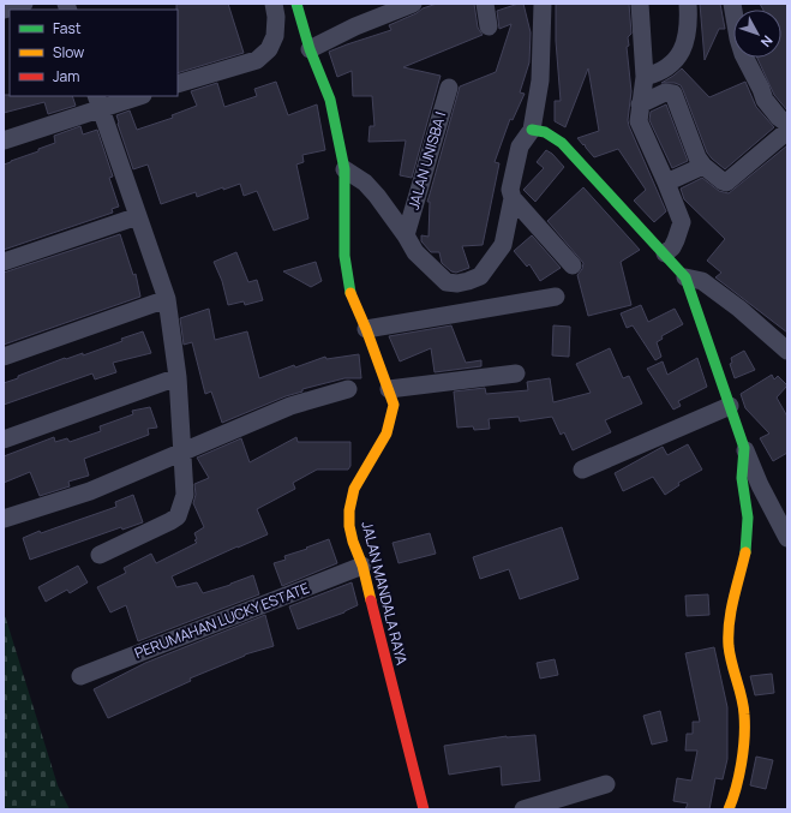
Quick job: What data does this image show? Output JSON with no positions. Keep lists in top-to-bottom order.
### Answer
{
  "streets": {
    "street": ["JALAN UNISBA I", "JALAN MANDALA RAYA", "PERUMAHAN LUCKY ESTATE"]
  },
  "crossings": [
    ["JALAN MANDALA RAYA", "PERUMAHAN LUCKY ESTATE"]
  ],
  "legend": ["Fast", "Slow", "Jam"],
  "north": "bottom right"
}
